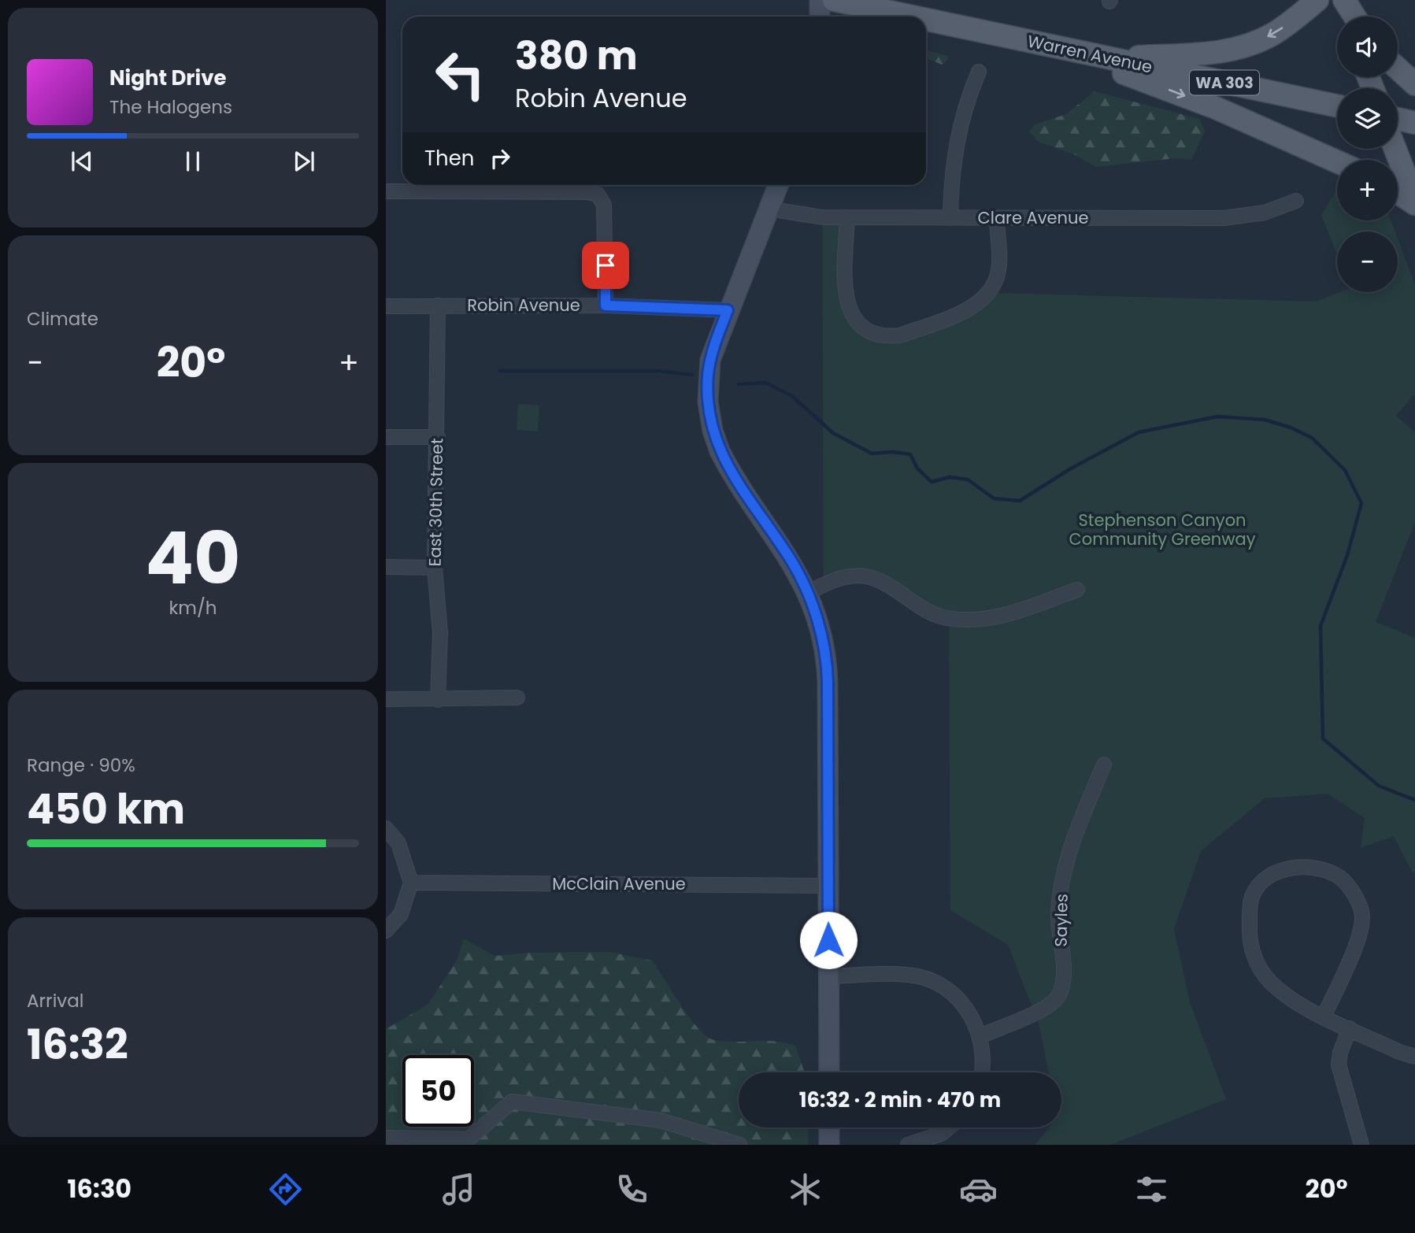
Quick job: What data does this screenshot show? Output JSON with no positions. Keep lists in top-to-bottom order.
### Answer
{
  "streets": {
    "main road": ["Warren Avenue", "WA 303"],
    "street": [
      "Clare Avenue",
      "Robin Avenue",
      "East 30th Street",
      "McClain Avenue",
      "Sayles"
    ]
  },
  "crossings": [
    ["Robin Avenue", "East 30th Street"]
  ],
  "parks": ["Stephenson Canyon Community Greenway"],
  "page": {
    "map_buttons": ["+", "−"],
    "turn": ["380 m", "Robin Avenue"],
    "song": ["Night Drive", "The Halogens"],
    "then": "Then",
    "tile": [
      "Climate",
      ["40", "km/h"],
      ["Range · 90%", "450 km"],
      ["Arrival", "16:32"]
    ],
    "heat": ["−", "20°", "+"],
    "limit": "50",
    "trip": "16:32 · 2 min · 470 m",
    "tabs": ["16:30", "20°"]
  }
}
